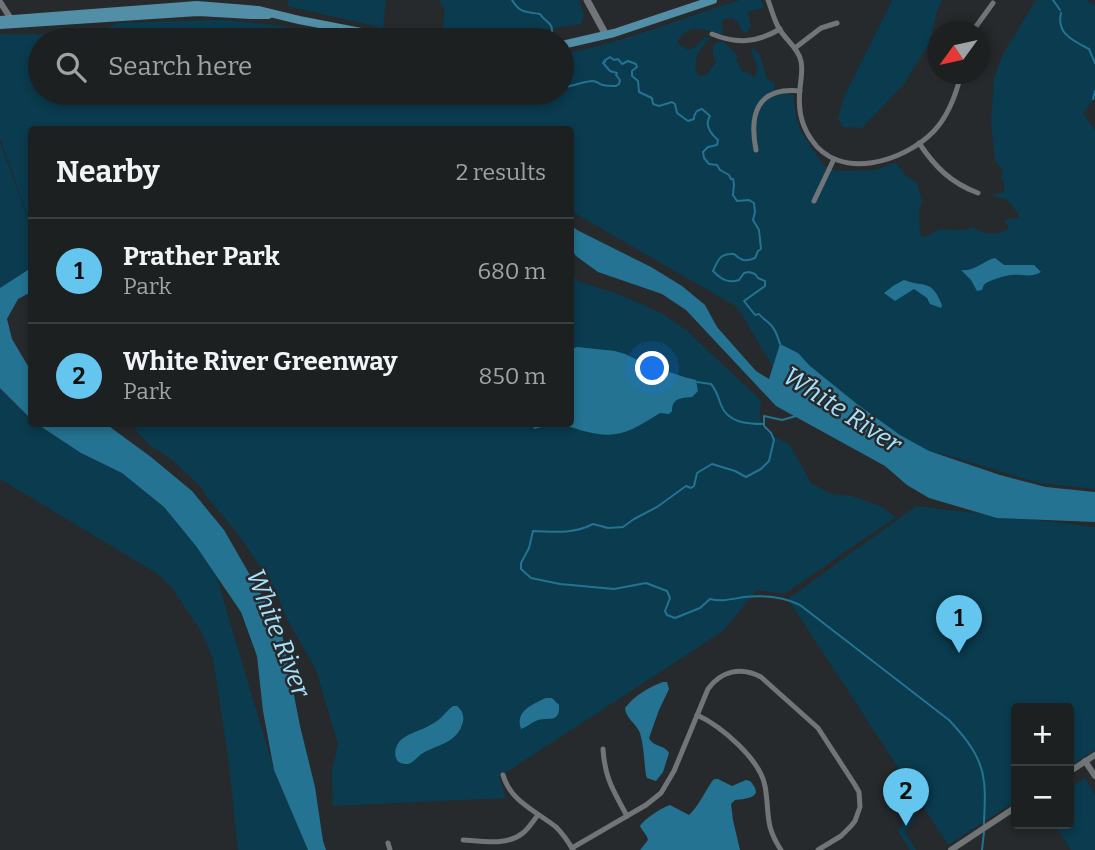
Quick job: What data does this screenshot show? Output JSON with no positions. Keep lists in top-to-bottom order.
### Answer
{
  "water": ["White River"],
  "north": "bottom left",
  "page": {
    "search": "Search here",
    "heading": ["Nearby", "2 results"],
    "list": [
      {
        "mark": "1",
        "name": "Prather Park",
        "note": "Park",
        "value": "680 m"
      },
      {
        "mark": "2",
        "name": "White River Greenway",
        "note": "Park",
        "value": "850 m"
      }
    ],
    "pins": ["1", "2"],
    "map_buttons": ["+", "−"]
  }
}
